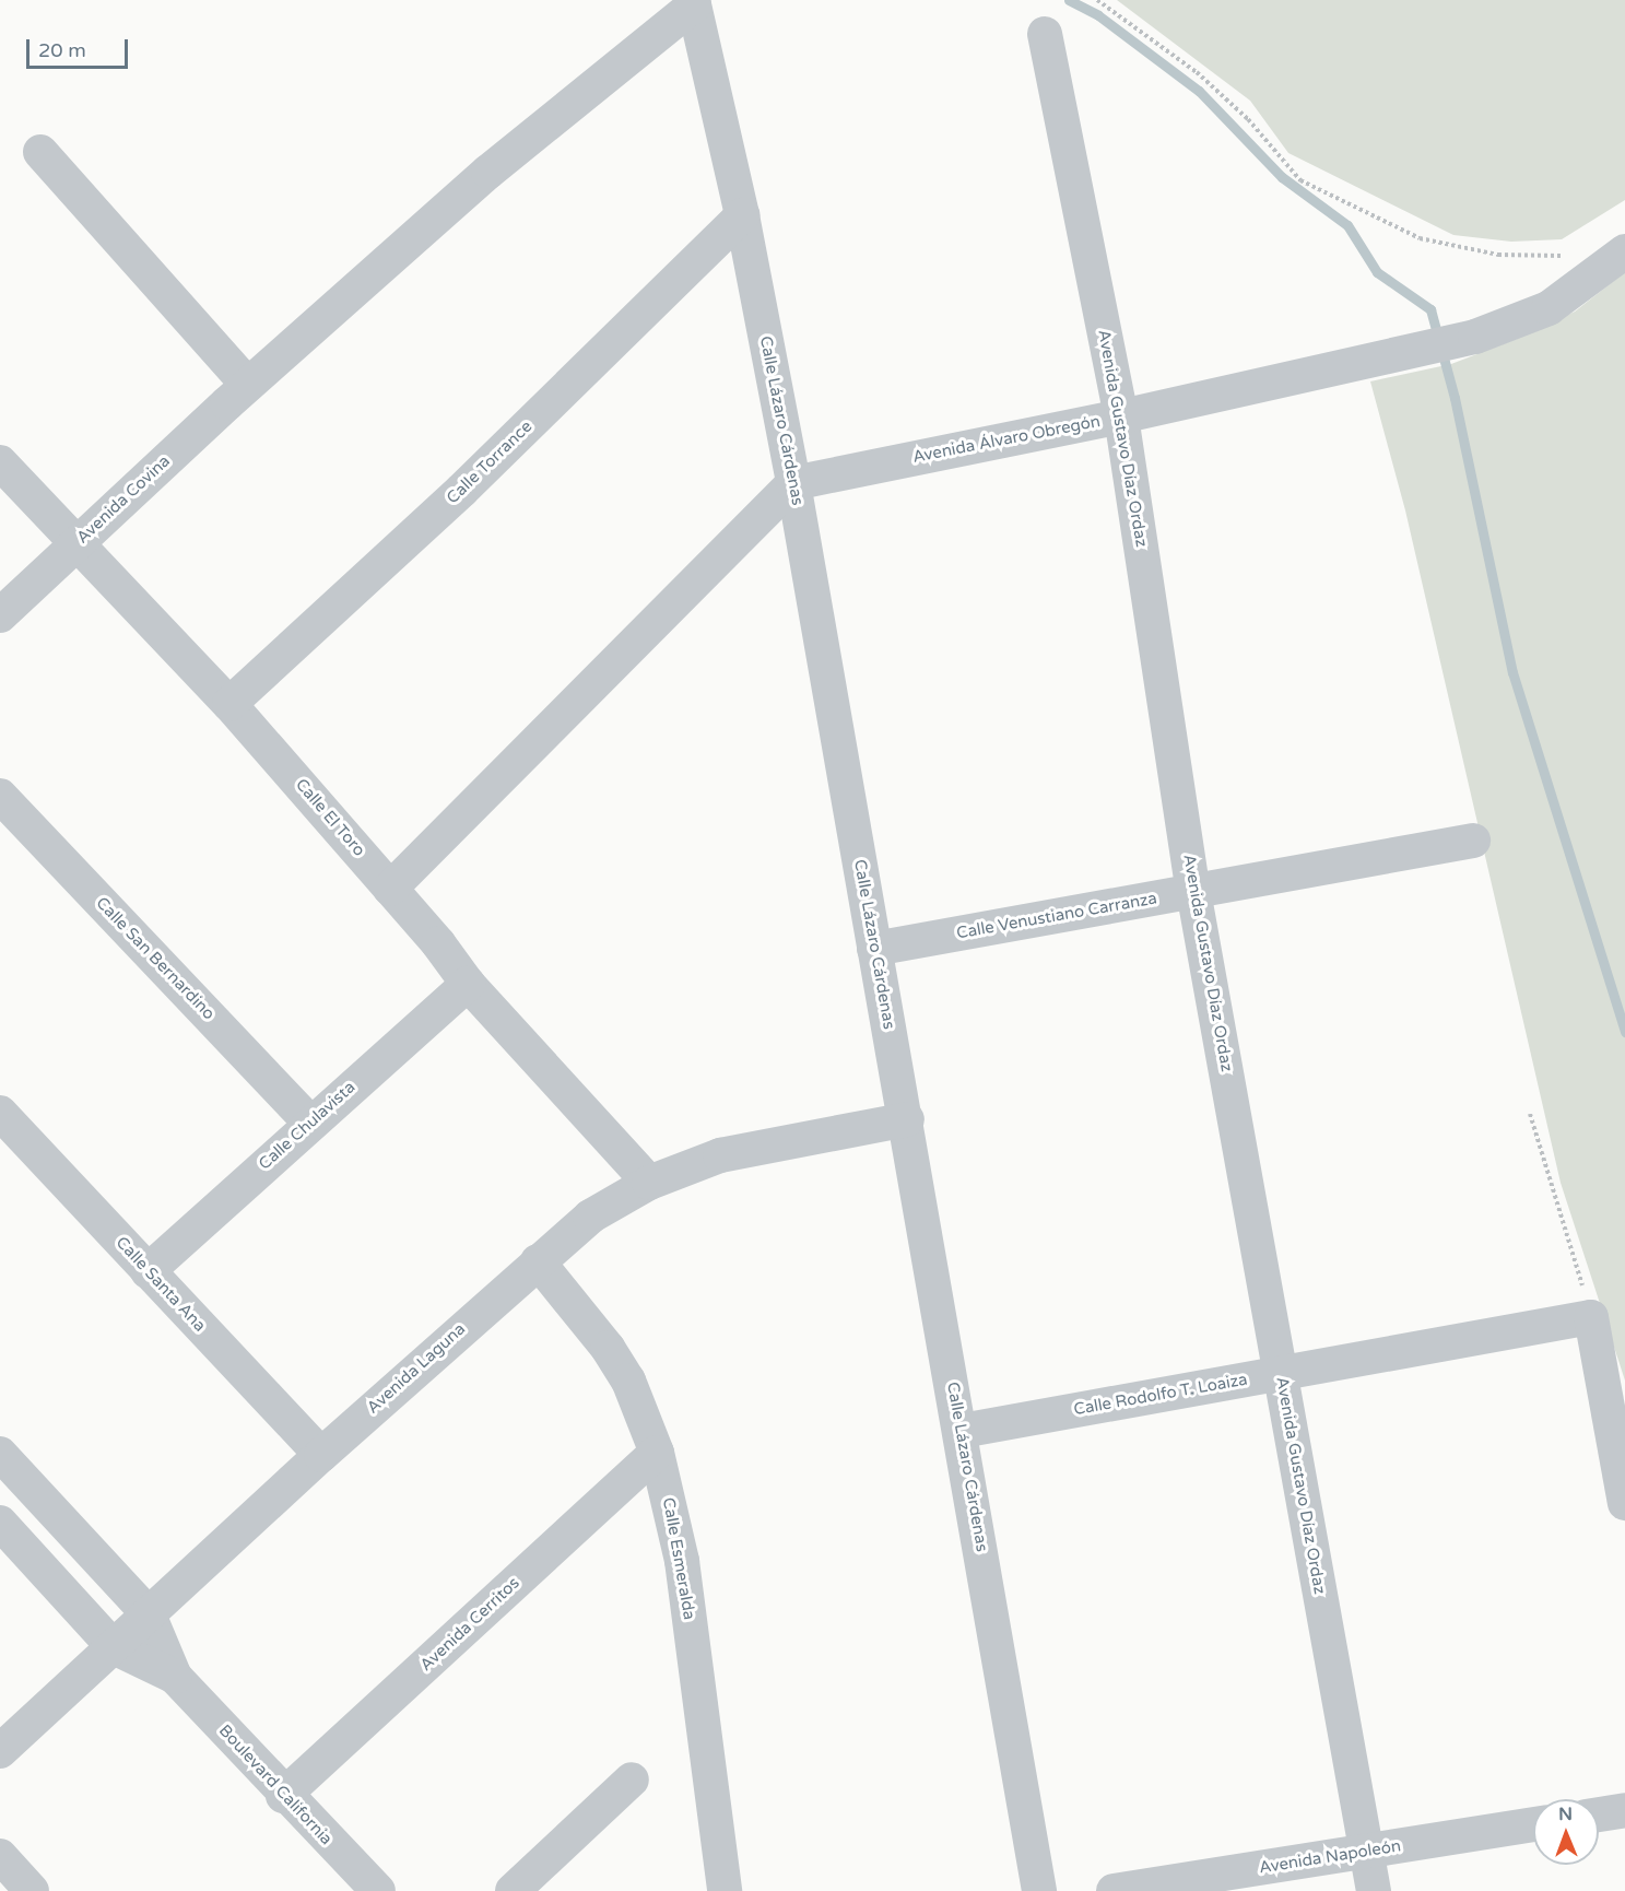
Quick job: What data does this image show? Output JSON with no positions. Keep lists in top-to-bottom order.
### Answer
{
  "streets": {
    "street": [
      "Calle Lázaro Cárdenas",
      "Avenida Gustavo Díaz Ordaz",
      "Avenida Álvaro Obregón",
      "Calle Torrance",
      "Avenida Covina",
      "Calle El Toro",
      "Calle Venustiano Carranza",
      "Calle San Bernardino",
      "Calle Chulavista",
      "Calle Santa Ana",
      "Avenida Laguna",
      "Calle Rodolfo T. Loaiza",
      "Calle Esmeralda",
      "Avenida Cerritos",
      "Boulevard California",
      "Avenida Napoleón"
    ]
  },
  "crossings": [
    ["Calle Lázaro Cárdenas", "Avenida Álvaro Obregón"],
    ["Calle Lázaro Cárdenas", "Calle Torrance"],
    ["Calle Lázaro Cárdenas", "Avenida Covina"],
    ["Calle Lázaro Cárdenas", "Calle Venustiano Carranza"],
    ["Calle Lázaro Cárdenas", "Avenida Laguna"],
    ["Calle Lázaro Cárdenas", "Calle Rodolfo T. Loaiza"],
    ["Avenida Gustavo Díaz Ordaz", "Avenida Álvaro Obregón"],
    ["Avenida Gustavo Díaz Ordaz", "Calle Venustiano Carranza"],
    ["Avenida Gustavo Díaz Ordaz", "Calle Rodolfo T. Loaiza"],
    ["Avenida Gustavo Díaz Ordaz", "Avenida Napoleón"],
    ["Calle Torrance", "Calle El Toro"],
    ["Avenida Covina", "Calle El Toro"],
    ["Calle El Toro", "Calle Chulavista"],
    ["Calle El Toro", "Avenida Laguna"],
    ["Calle San Bernardino", "Calle Chulavista"],
    ["Calle Chulavista", "Calle Santa Ana"],
    ["Calle Santa Ana", "Avenida Laguna"],
    ["Avenida Laguna", "Calle Esmeralda"],
    ["Avenida Laguna", "Boulevard California"],
    ["Calle Esmeralda", "Avenida Cerritos"],
    ["Avenida Cerritos", "Boulevard California"]
  ],
  "scale_bar": "20 m",
  "north": "top"
}
